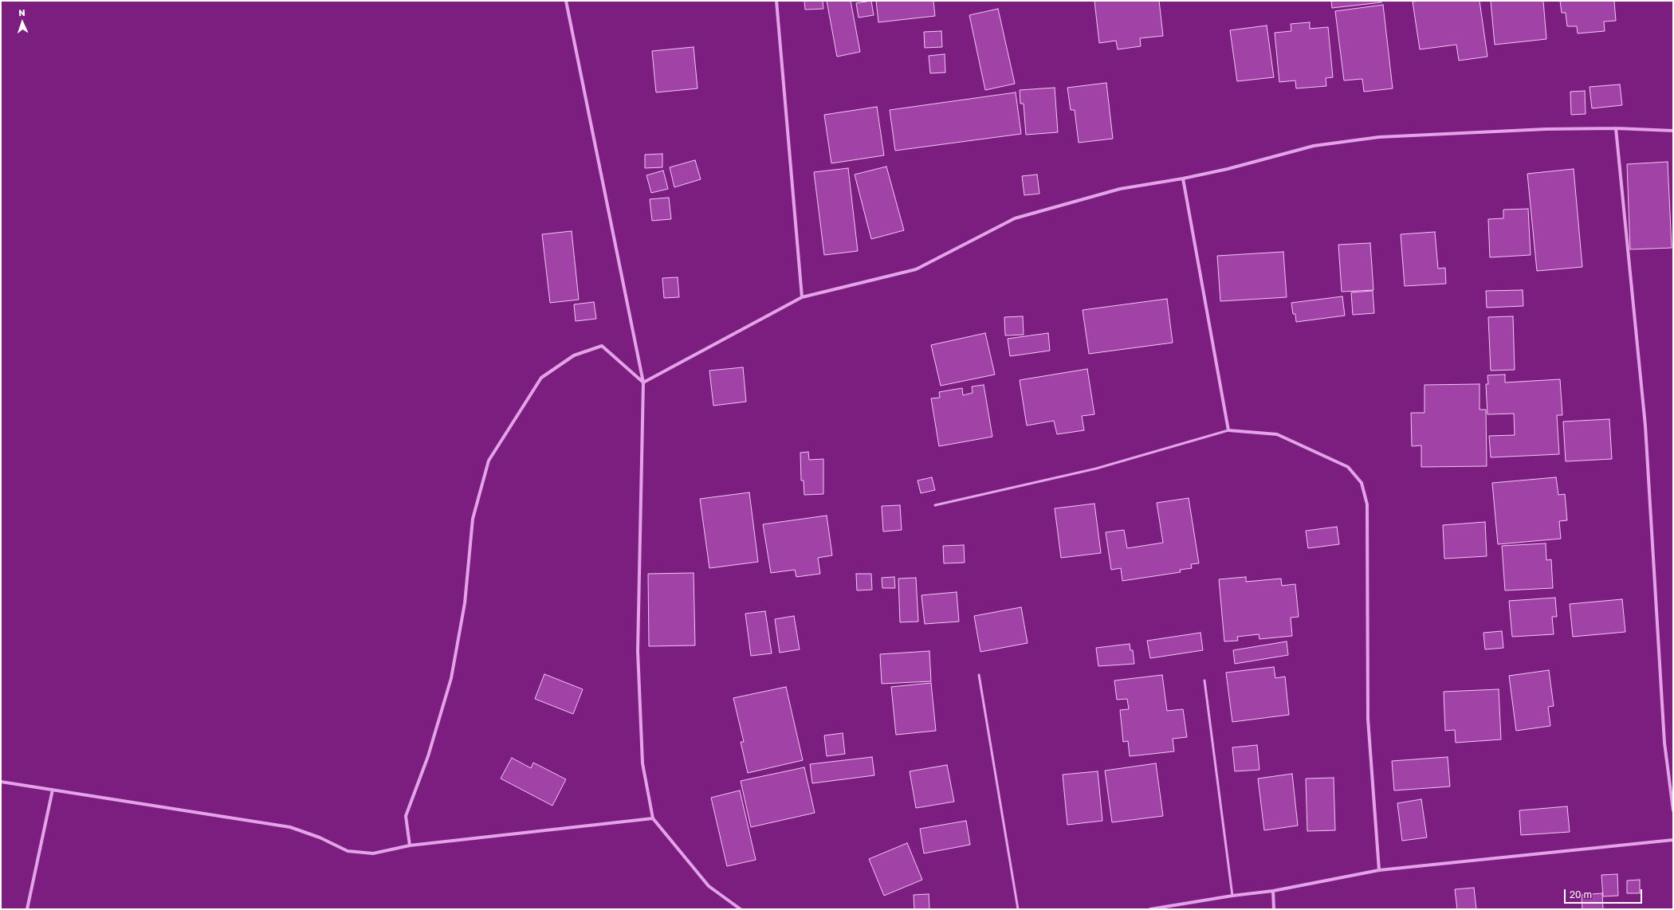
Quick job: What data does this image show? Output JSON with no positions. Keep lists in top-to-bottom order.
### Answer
{
  "scale_bar": "20 m",
  "north": "top"
}
